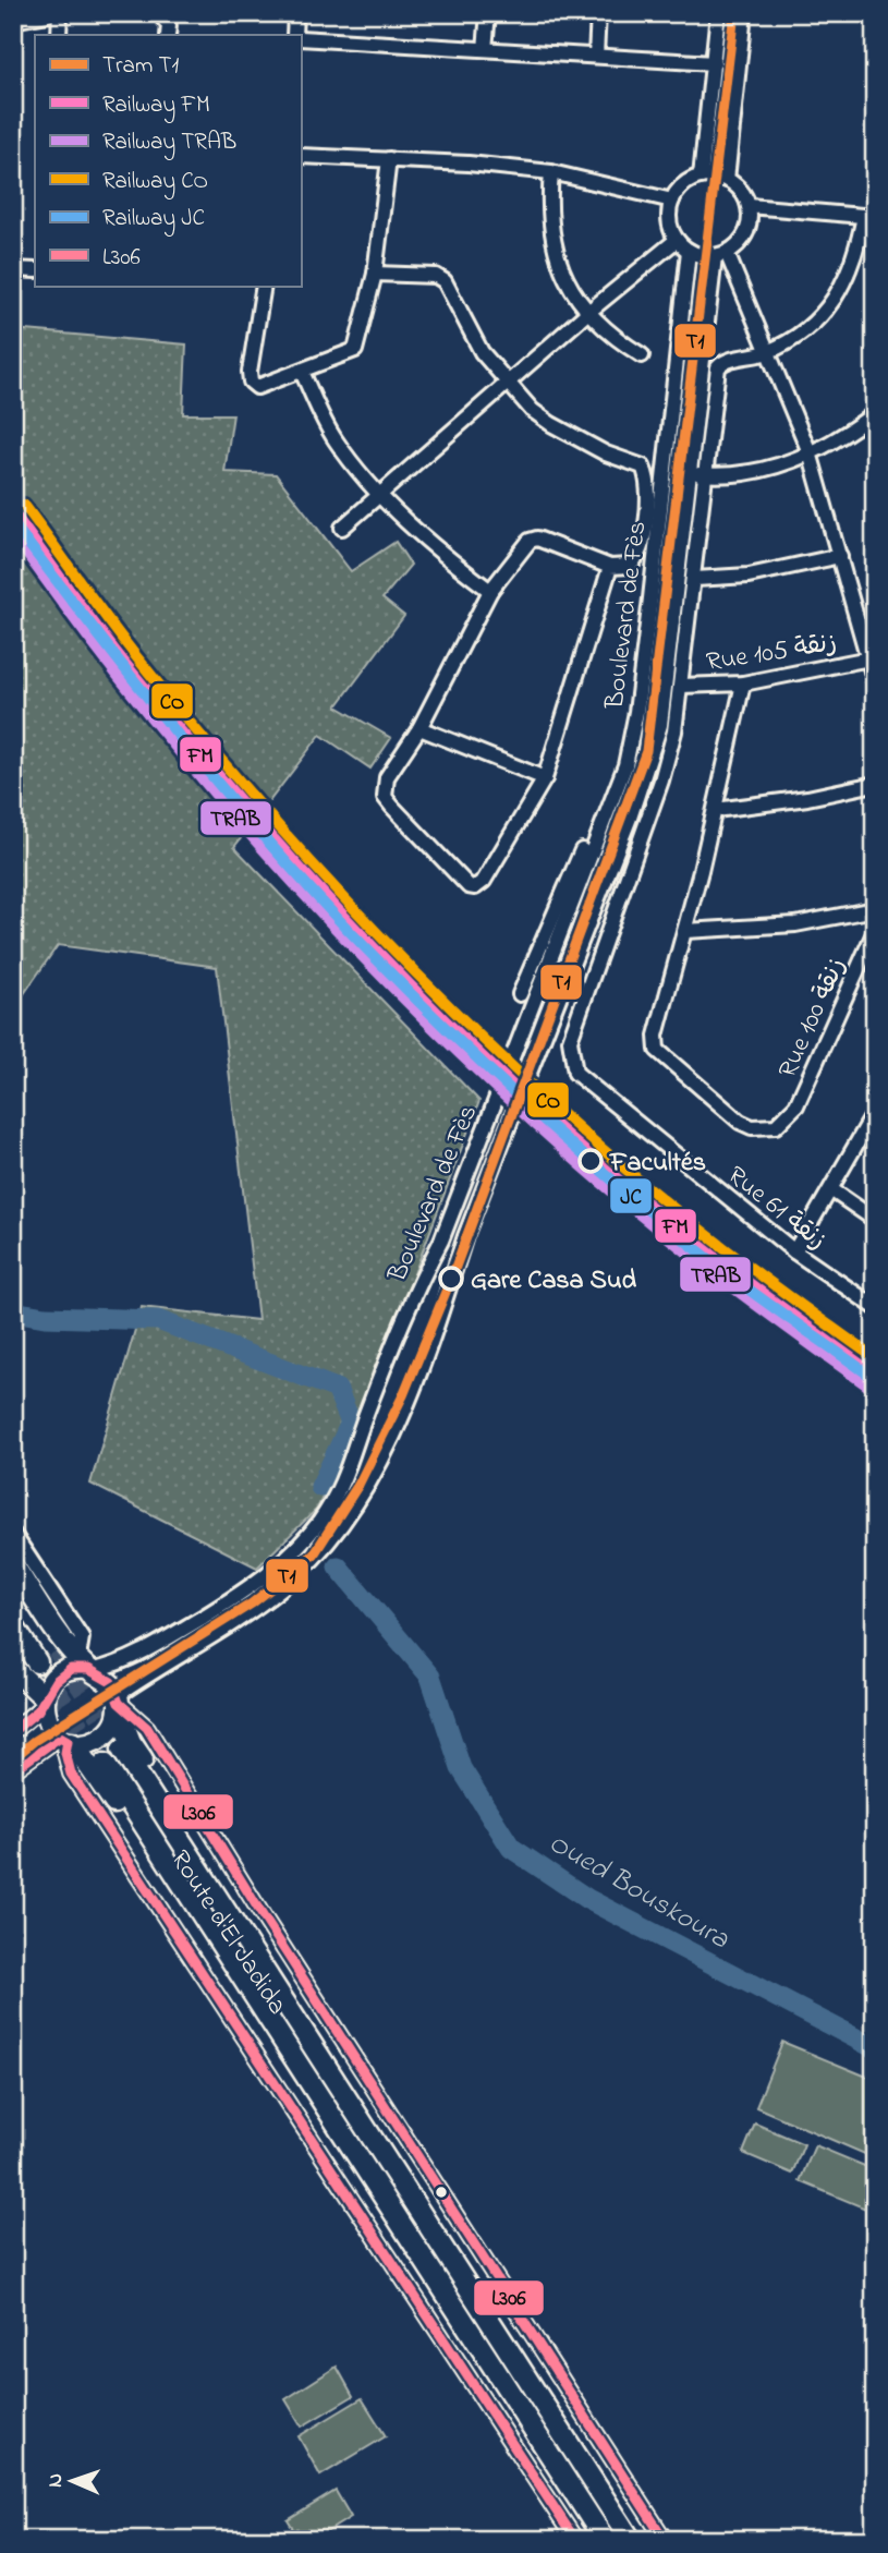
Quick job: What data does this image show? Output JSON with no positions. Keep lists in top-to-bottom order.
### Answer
{
  "streets": {
    "highway": ["Route d'El Jadida"],
    "street": [
      "Boulevard de Fès",
      "Rue 105 زنقة",
      "Rue 100 زنقة",
      "Rue 61 زنقة"
    ]
  },
  "crossings": [
    ["Boulevard de Fès", "Route d'El Jadida"],
    ["Rue 105 زنقة", "Rue 61 زنقة"]
  ],
  "water": ["Oued Bouskoura"],
  "places": ["Facultés", "Gare Casa Sud"],
  "lines": [
    "tram line T1",
    "rail line CO",
    "rail line FM",
    "rail line JC",
    "rail line TRAB",
    "transit line L306"
  ],
  "legend": [
    "Tram T1",
    "Railway FM",
    "Railway TRAB",
    "Railway CO",
    "Railway JC",
    "L306"
  ],
  "north": "left"
}
